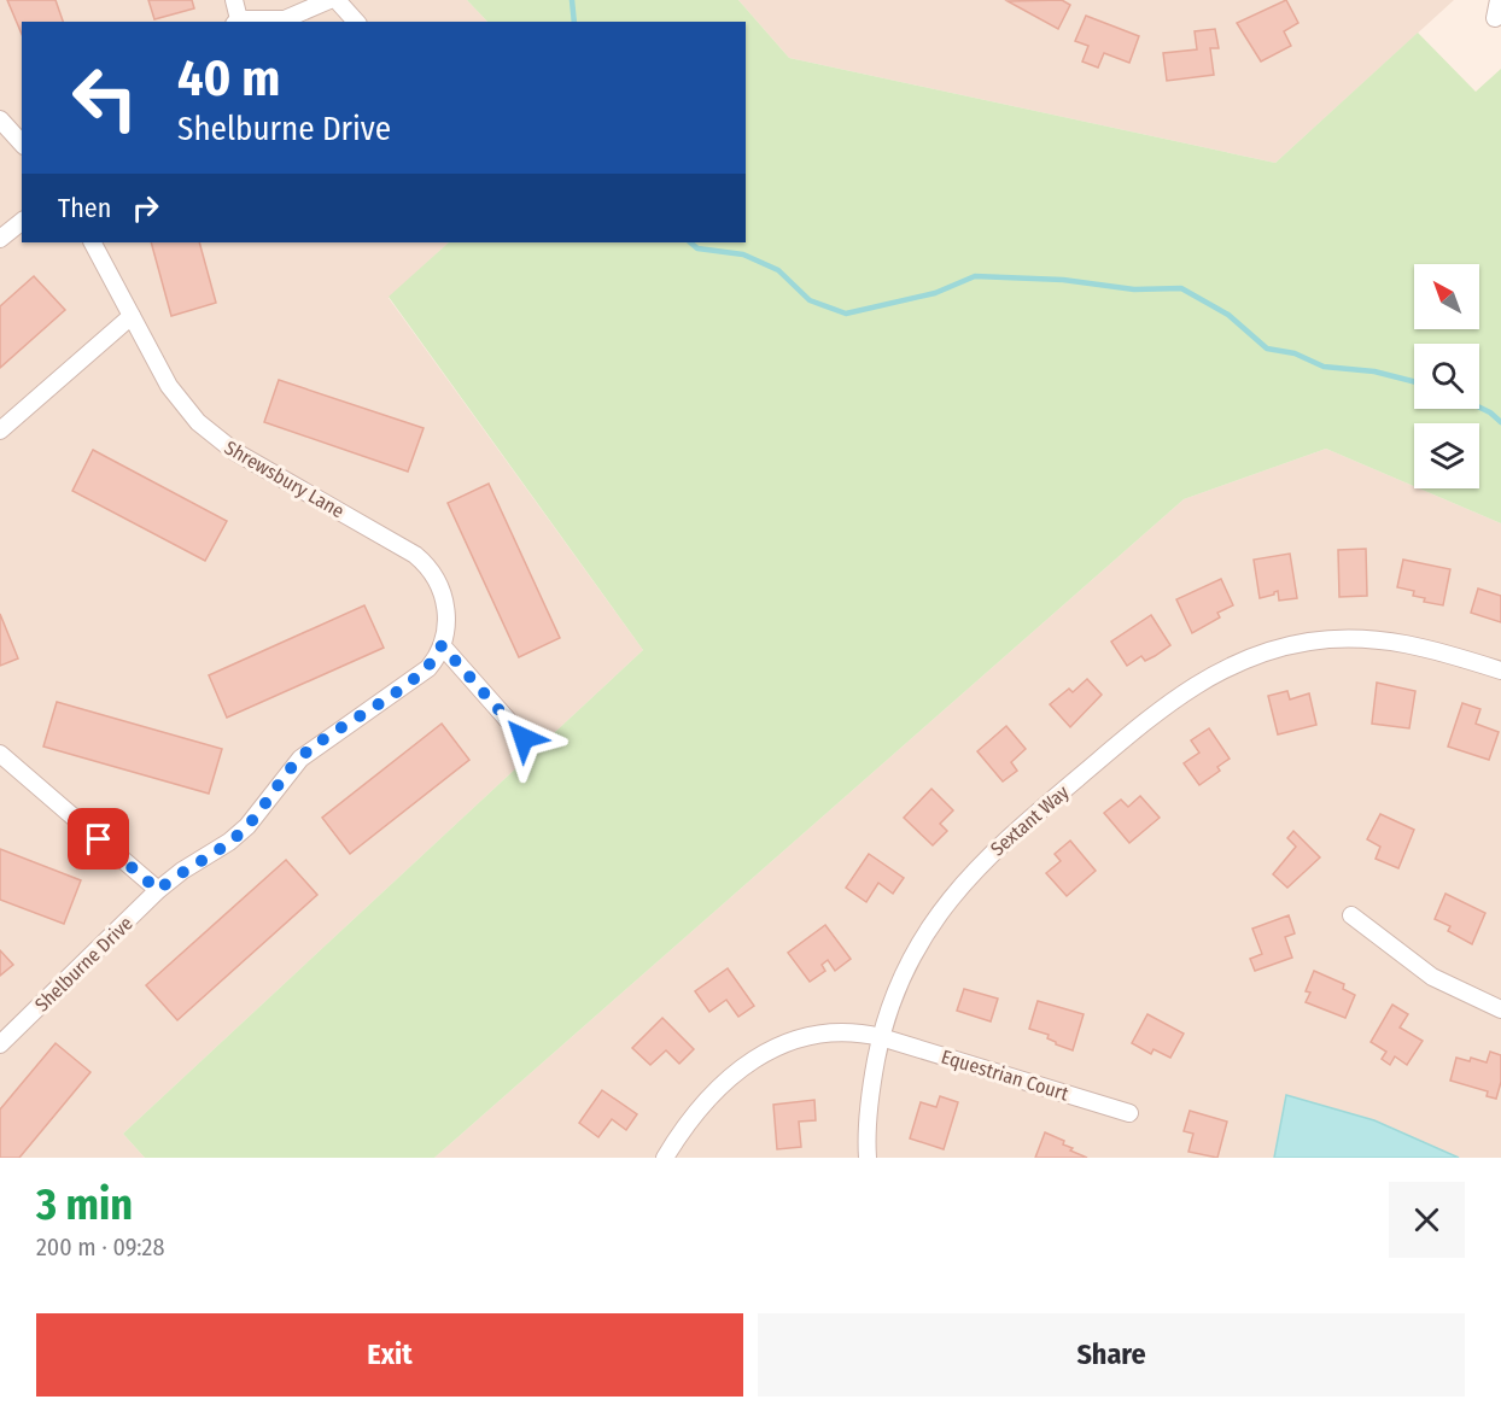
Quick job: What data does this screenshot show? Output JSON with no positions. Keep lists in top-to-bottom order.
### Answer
{
  "streets": {
    "street": [
      "Shrewsbury Lane",
      "Sextant Way",
      "Shelburne Drive",
      "Equestrian Court"
    ]
  },
  "crossings": [
    ["Shrewsbury Lane", "Shelburne Drive"],
    ["Sextant Way", "Equestrian Court"]
  ],
  "north": "top left",
  "page": {
    "turn": ["40 m", "Shelburne Drive"],
    "then": "Then",
    "heading": ["3 min", "200 m · 09:28"],
    "buttons": ["Exit", "Share"]
  }
}
